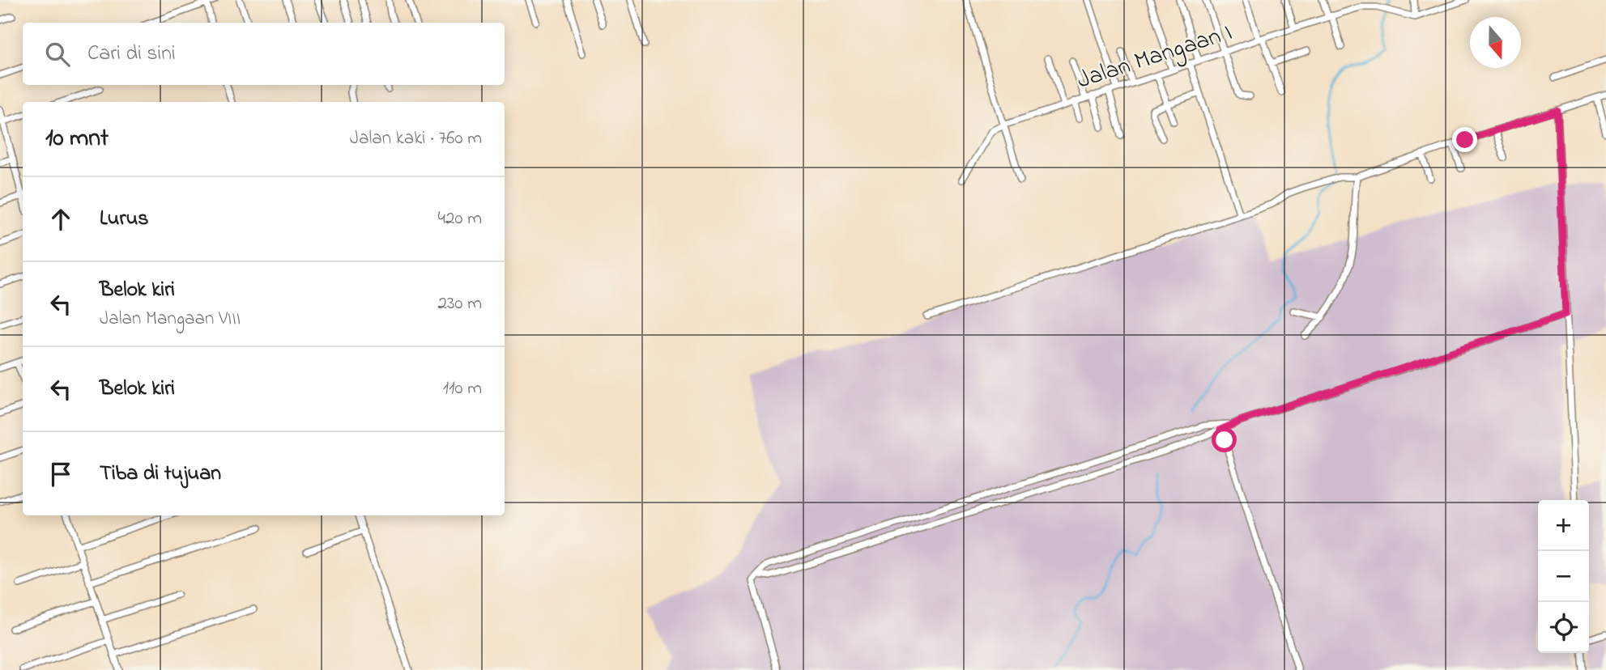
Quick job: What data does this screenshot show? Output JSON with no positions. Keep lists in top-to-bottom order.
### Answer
{
  "streets": {
    "street": ["Jalan Mangaan I"]
  },
  "north": "bottom",
  "page": {
    "search": "Cari di sini",
    "heading": ["10 mnt", "Jalan kaki · 760 m"],
    "list": [
      ["Lurus", "420 m"],
      ["Belok kiri", "Jalan Mangaan VIII", "230 m"],
      ["Belok kiri", "110 m"],
      "Tiba di tujuan"
    ],
    "map_buttons": ["+", "−"]
  }
}
